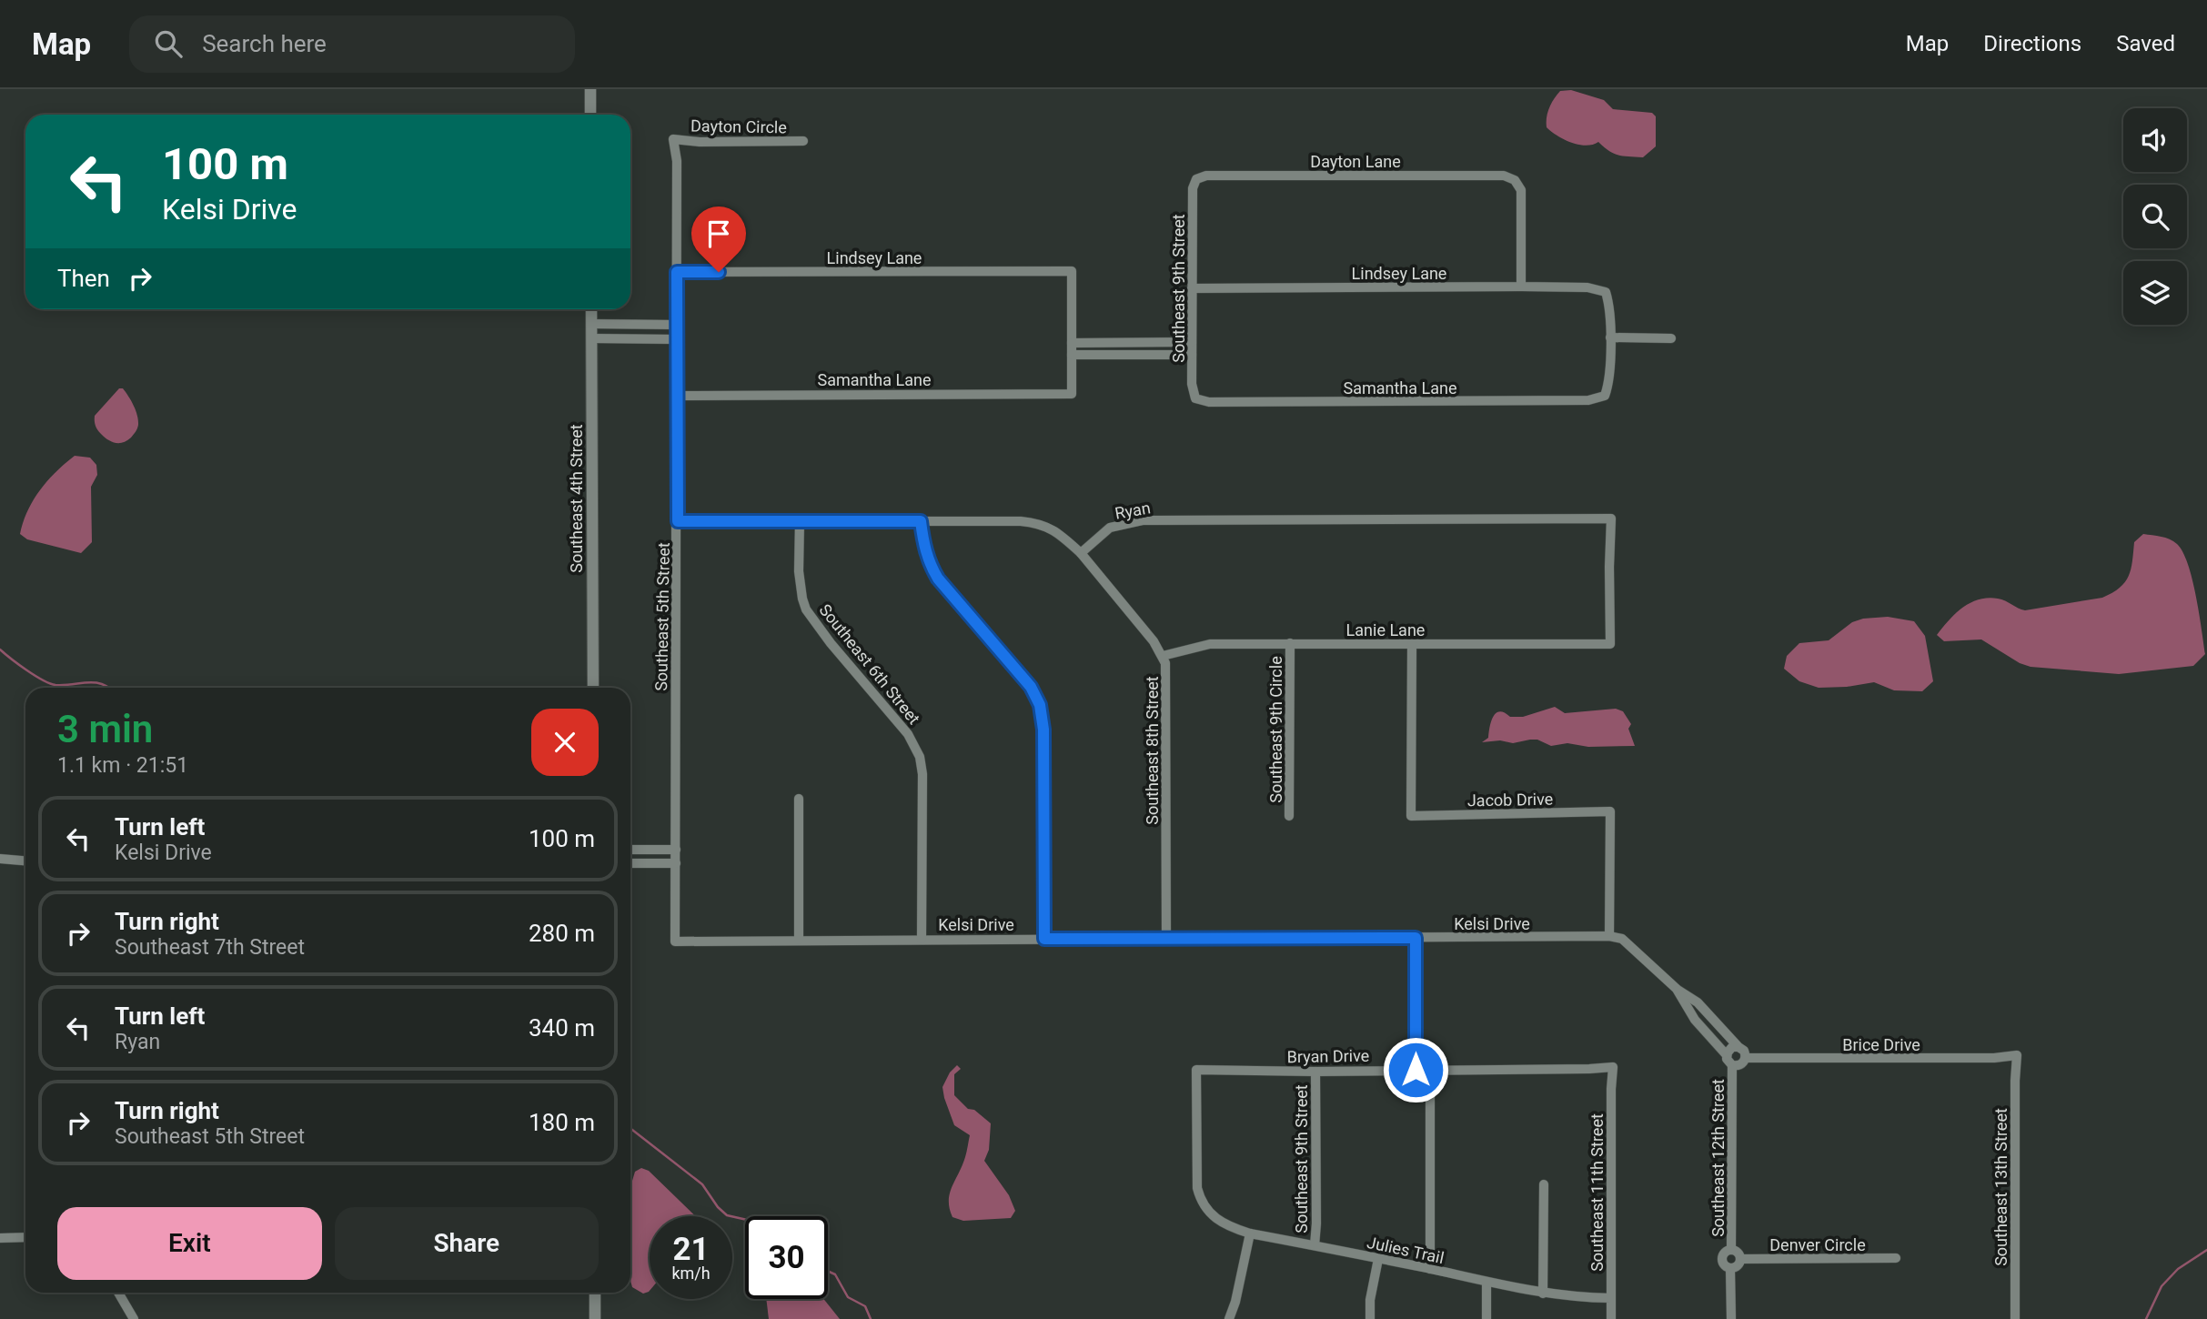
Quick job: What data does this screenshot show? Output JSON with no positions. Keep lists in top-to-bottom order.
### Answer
{
  "streets": {
    "main road": ["Southeast 4th Street"],
    "street": [
      "Dayton Circle",
      "Dayton Lane",
      "Lindsey Lane",
      "Southeast 9th Street",
      "Samantha Lane",
      "Ryan",
      "Southeast 5th Street",
      "Lanie Lane",
      "Southeast 6th Street",
      "Southeast 9th Circle",
      "Southeast 8th Street",
      "Jacob Drive",
      "Kelsi Drive",
      "Brice Drive",
      "Bryan Drive",
      "Southeast 12th Street",
      "Southeast 13th Street",
      "Southeast 11th Street",
      "Denver Circle",
      "Julies Trail"
    ]
  },
  "crossings": [
    ["Dayton Circle", "Southeast 5th Street"],
    ["Dayton Lane", "Lindsey Lane"],
    ["Dayton Lane", "Southeast 9th Street"],
    ["Lindsey Lane", "Southeast 9th Street"],
    ["Lindsey Lane", "Samantha Lane"],
    ["Lindsey Lane", "Southeast 5th Street"],
    ["Southeast 9th Street", "Samantha Lane"],
    ["Southeast 9th Street", "Bryan Drive"],
    ["Southeast 9th Street", "Julies Trail"],
    ["Samantha Lane", "Southeast 5th Street"],
    ["Ryan", "Lanie Lane"],
    ["Ryan", "Southeast 8th Street"],
    ["Southeast 5th Street", "Kelsi Drive"],
    ["Lanie Lane", "Southeast 9th Circle"],
    ["Lanie Lane", "Southeast 8th Street"],
    ["Lanie Lane", "Jacob Drive"],
    ["Southeast 6th Street", "Kelsi Drive"],
    ["Southeast 8th Street", "Kelsi Drive"],
    ["Jacob Drive", "Kelsi Drive"],
    ["Brice Drive", "Southeast 12th Street"],
    ["Brice Drive", "Southeast 13th Street"],
    ["Bryan Drive", "Southeast 11th Street"],
    ["Bryan Drive", "Julies Trail"],
    ["Southeast 12th Street", "Denver Circle"],
    ["Southeast 11th Street", "Julies Trail"]
  ],
  "page": {
    "header": "Map",
    "search": "Search here",
    "nav": ["Map", "Directions", "Saved"],
    "turn": ["100 m", "Kelsi Drive"],
    "then": "Then",
    "heading": ["3 min", "1.1 km · 21:51"],
    "list": [
      {
        "name": "Turn left",
        "note": "Kelsi Drive",
        "value": "100 m"
      },
      {
        "name": "Turn right",
        "note": "Southeast 7th Street",
        "value": "280 m"
      },
      {
        "name": "Turn left",
        "note": "Ryan",
        "value": "340 m"
      },
      {
        "name": "Turn right",
        "note": "Southeast 5th Street",
        "value": "180 m"
      }
    ],
    "buttons": ["Exit", "Share"],
    "speed": "21 km/h",
    "limit": "30"
  }
}
